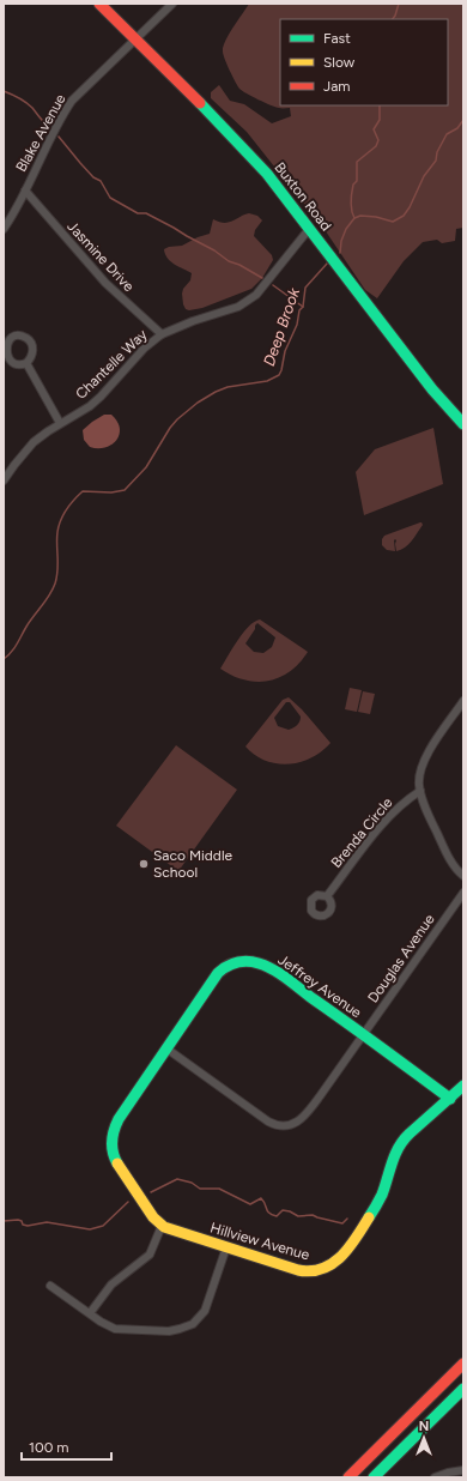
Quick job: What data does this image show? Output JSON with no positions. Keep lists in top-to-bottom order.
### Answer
{
  "streets": {
    "main road": ["Buxton Road", "Jeffrey Avenue", "Hillview Avenue"],
    "street": [
      "Blake Avenue",
      "Jasmine Drive",
      "Chantelle Way",
      "Brenda Circle",
      "Douglas Avenue"
    ]
  },
  "crossings": [
    ["Blake Avenue", "Buxton Road"],
    ["Blake Avenue", "Jasmine Drive"],
    ["Buxton Road", "Chantelle Way"],
    ["Jasmine Drive", "Chantelle Way"],
    ["Douglas Avenue", "Jeffrey Avenue"],
    ["Jeffrey Avenue", "Hillview Avenue"]
  ],
  "water": ["Deep Brook"],
  "places": ["Saco Middle School"],
  "legend": ["Fast", "Slow", "Jam"],
  "scale_bar": "100 m",
  "north": "top"
}
